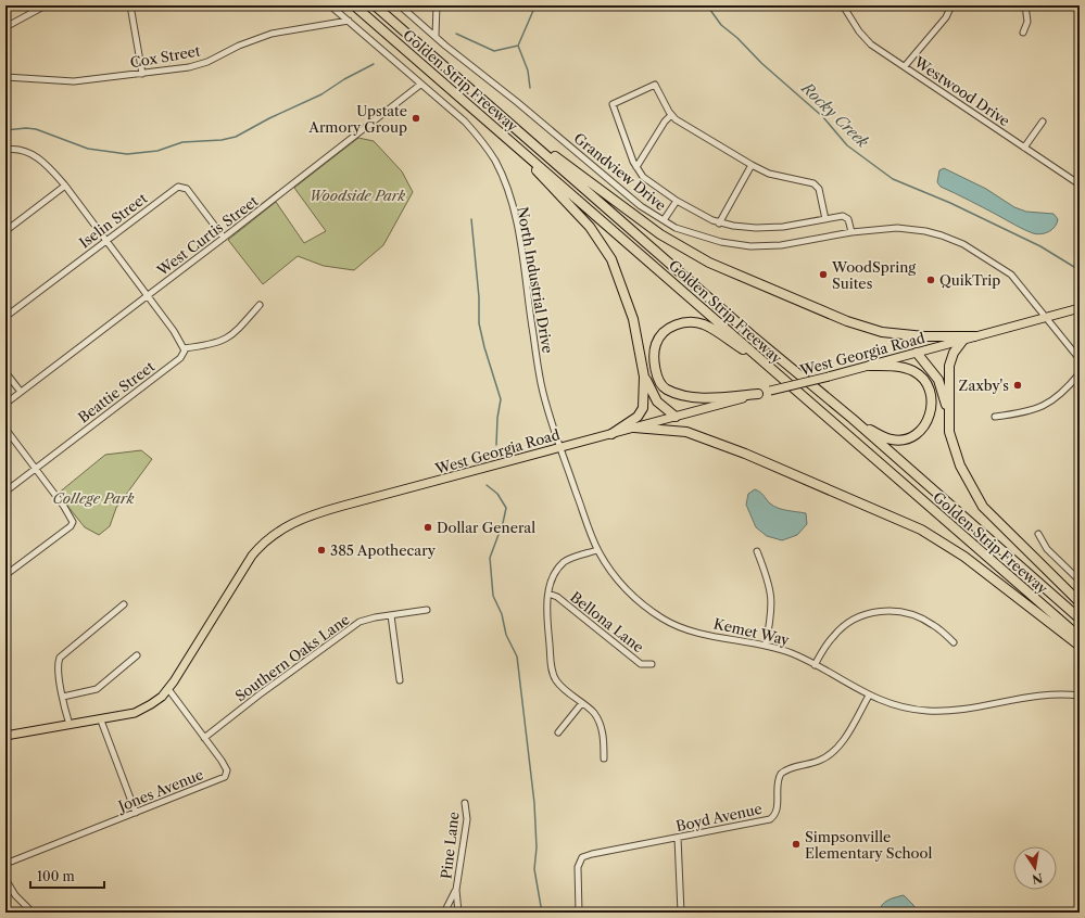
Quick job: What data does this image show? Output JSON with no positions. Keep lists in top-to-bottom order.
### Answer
{
  "streets": {
    "highway": ["Golden Strip Freeway"],
    "main road": ["West Georgia Road"],
    "street": [
      "Cox Street",
      "Westwood Drive",
      "Grandview Drive",
      "Iselin Street",
      "West Curtis Street",
      "North Industrial Drive",
      "Beattie Street",
      "Bellona Lane",
      "Kemet Way",
      "Southern Oaks Lane",
      "Jones Avenue",
      "Boyd Avenue",
      "Pine Lane"
    ]
  },
  "crossings": [
    ["Cox Street", "North Industrial Drive"],
    ["Grandview Drive", "West Georgia Road"],
    ["Iselin Street", "West Curtis Street"],
    ["West Curtis Street", "North Industrial Drive"],
    ["North Industrial Drive", "West Georgia Road"],
    ["North Industrial Drive", "Kemet Way"],
    ["West Georgia Road", "Kemet Way"],
    ["West Georgia Road", "Jones Avenue"],
    ["Kemet Way", "Boyd Avenue"],
    ["Southern Oaks Lane", "Jones Avenue"]
  ],
  "water": ["Rocky Creek"],
  "parks": ["Woodside Park", "College Park"],
  "places": [
    "Upstate Armory Group",
    "WoodSpring Suites",
    "QuikTrip",
    "Zaxby's",
    "Dollar General",
    "385 Apothecary",
    "Simpsonville Elementary School"
  ],
  "scale_bar": "100 m",
  "north": "bottom"
}
